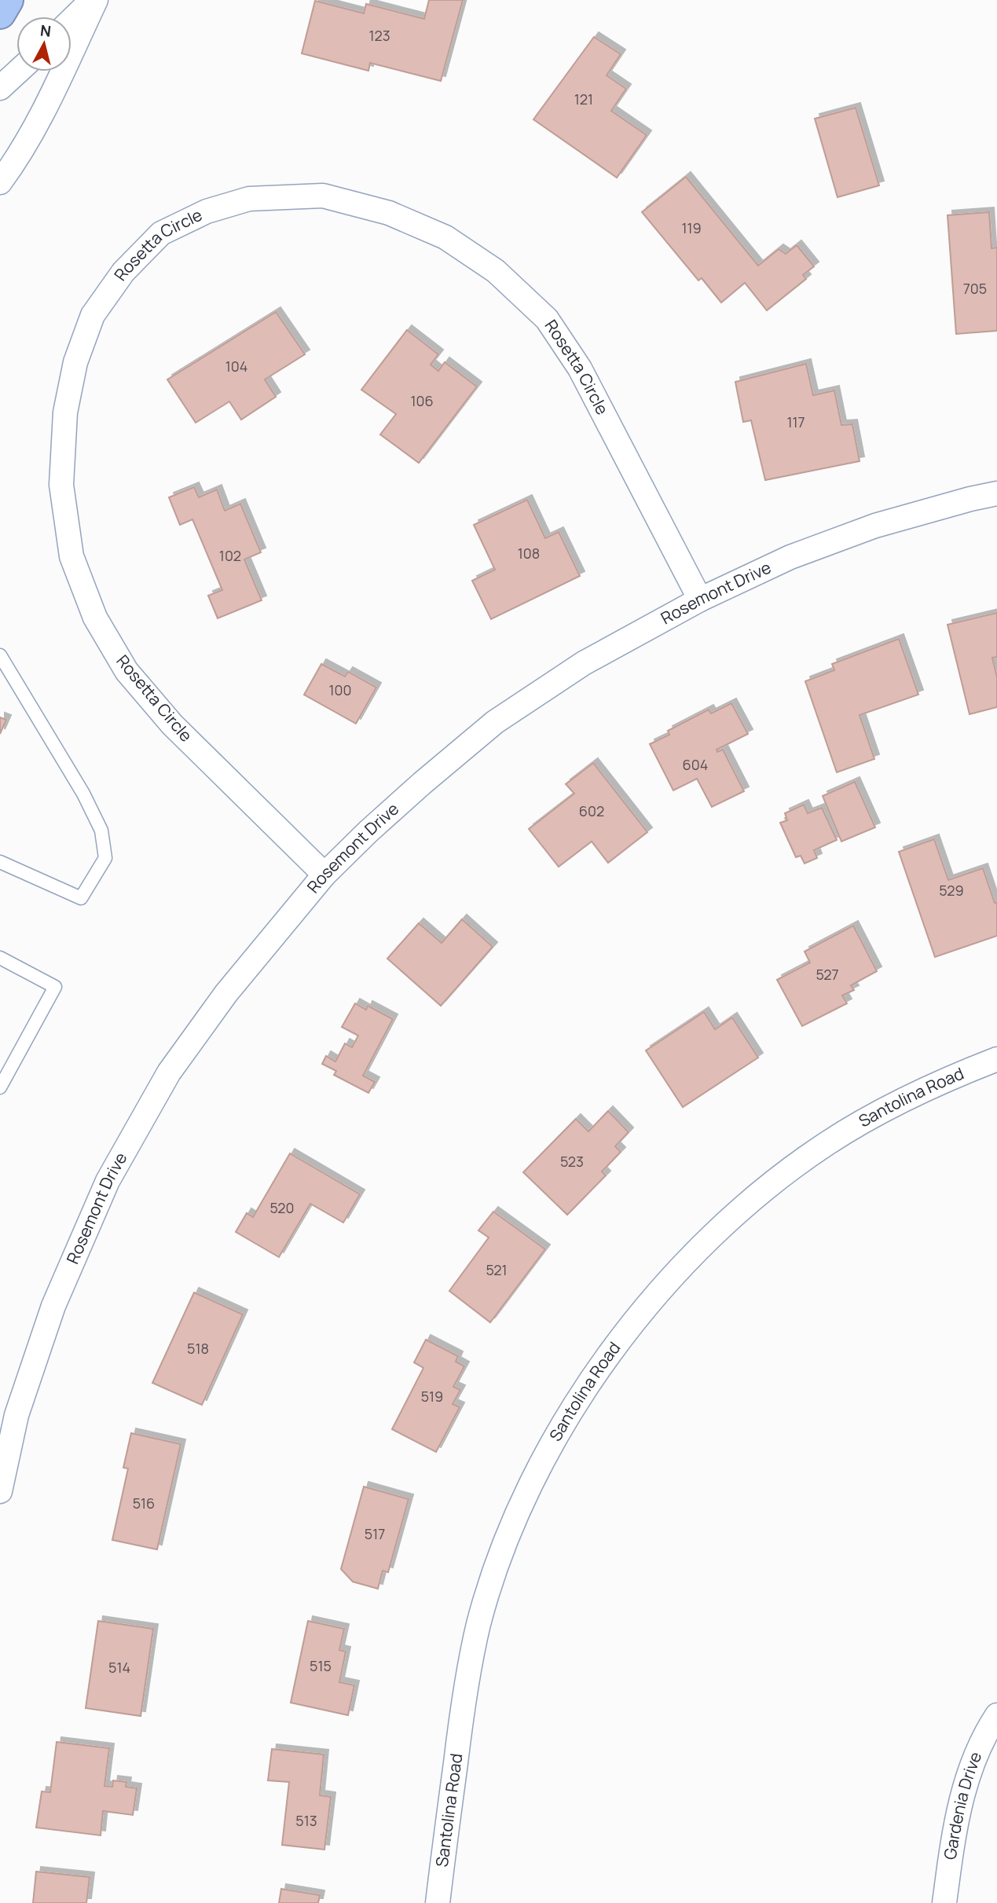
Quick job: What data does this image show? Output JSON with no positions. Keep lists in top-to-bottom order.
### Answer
{
  "streets": {
    "street": [
      "Rosetta Circle",
      "Rosemont Drive",
      "Santolina Road",
      "Gardenia Drive"
    ]
  },
  "crossings": [
    ["Rosetta Circle", "Rosemont Drive"]
  ],
  "house_numbers": [
    "123",
    "121",
    "119",
    "705",
    "104",
    "106",
    "117",
    "108",
    "102",
    "100",
    "604",
    "602",
    "529",
    "527",
    "523",
    "520",
    "521",
    "518",
    "519",
    "516",
    "517",
    "515",
    "514",
    "513"
  ],
  "north": "top"
}
